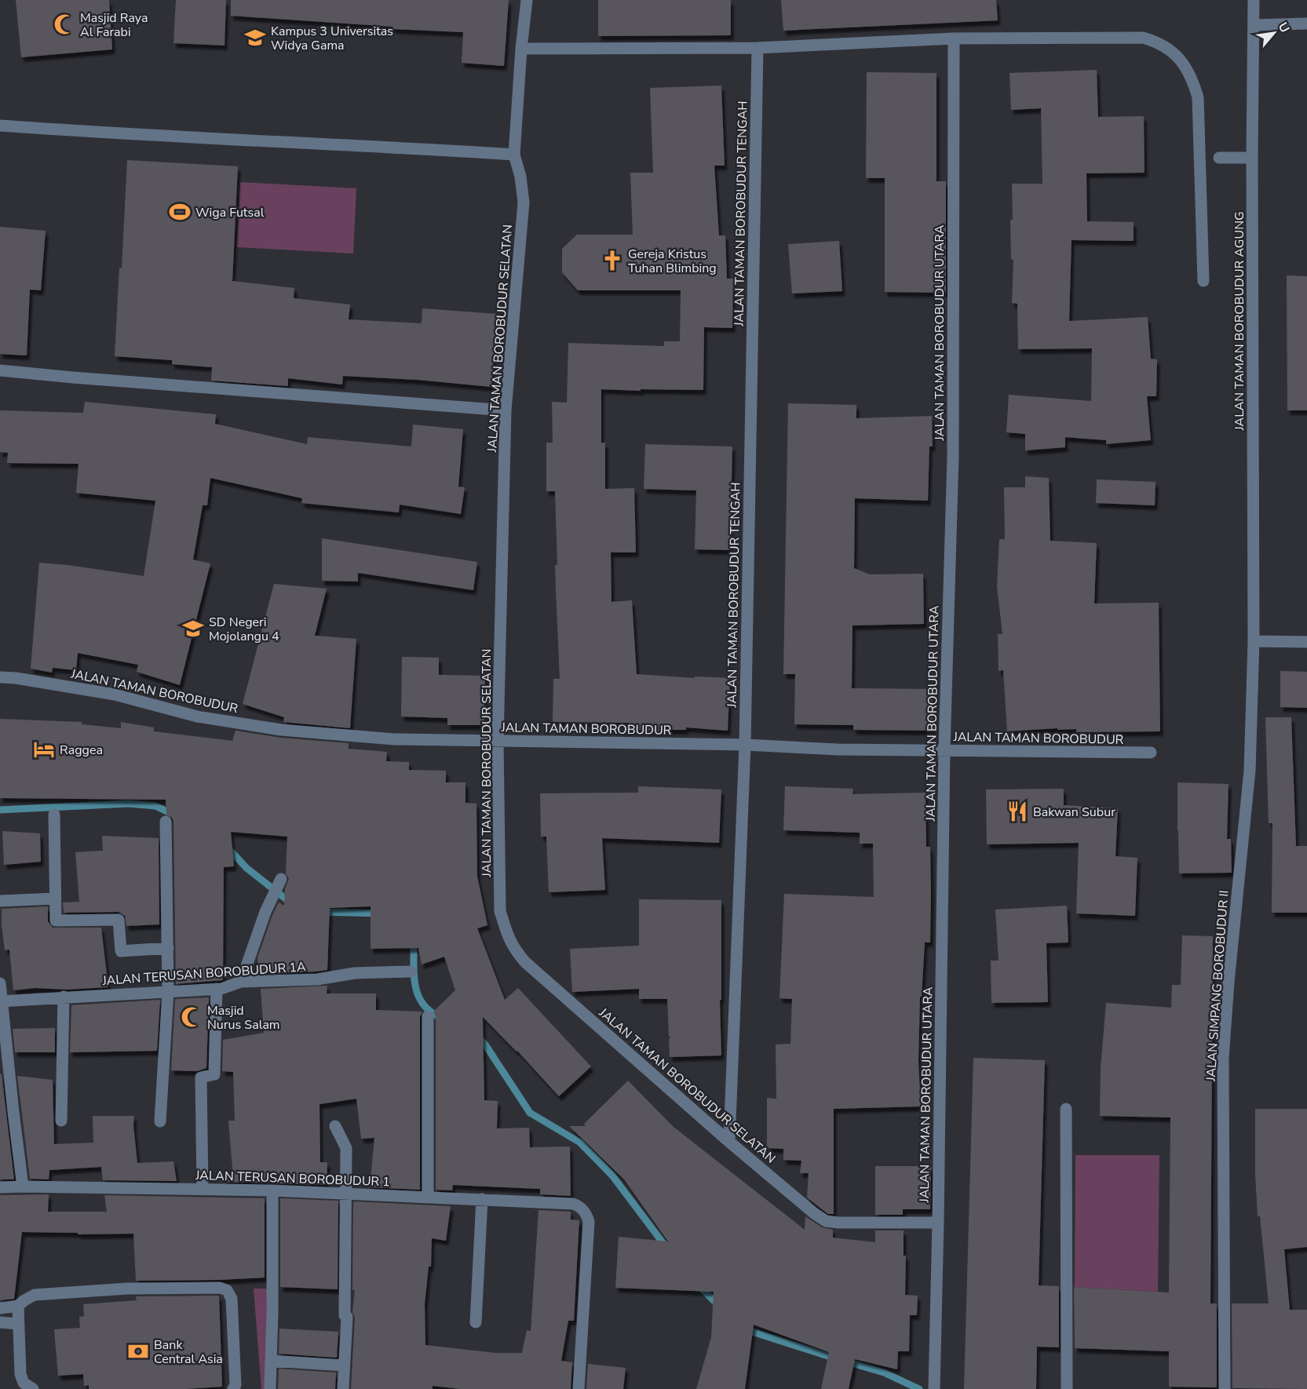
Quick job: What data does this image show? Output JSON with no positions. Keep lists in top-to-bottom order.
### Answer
{
  "streets": {
    "street": [
      "JALAN TAMAN BOROBUDUR TENGAH",
      "JALAN TAMAN BOROBUDUR AGUNG",
      "JALAN TAMAN BOROBUDUR UTARA",
      "JALAN TAMAN BOROBUDUR SELATAN",
      "JALAN TAMAN BOROBUDUR",
      "JALAN TERUSAN BOROBUDUR 1A",
      "JALAN SIMPANG BOROBUDUR II",
      "JALAN TERUSAN BOROBUDUR 1"
    ]
  },
  "crossings": [
    ["JALAN TAMAN BOROBUDUR TENGAH", "JALAN TAMAN BOROBUDUR SELATAN"],
    ["JALAN TAMAN BOROBUDUR TENGAH", "JALAN TAMAN BOROBUDUR"],
    ["JALAN TAMAN BOROBUDUR AGUNG", "JALAN SIMPANG BOROBUDUR II"],
    ["JALAN TAMAN BOROBUDUR UTARA", "JALAN TAMAN BOROBUDUR SELATAN"],
    ["JALAN TAMAN BOROBUDUR UTARA", "JALAN TAMAN BOROBUDUR"],
    ["JALAN TAMAN BOROBUDUR SELATAN", "JALAN TAMAN BOROBUDUR"]
  ],
  "places": {
    "mosque": ["Masjid Raya Al Farabi", "Masjid Nurus Salam"],
    "school or university": ["Kampus 3 Universitas Widya Gama", "SD Negeri Mojolangu 4"],
    "sports": ["Wiga Futsal"],
    "church": ["Gereja Kristus Tuhan Blimbing"],
    "hotel": ["Raggea"],
    "restaurant": ["Bakwan Subur"],
    "bank": ["Bank Central Asia"]
  },
  "north": "top right"
}
